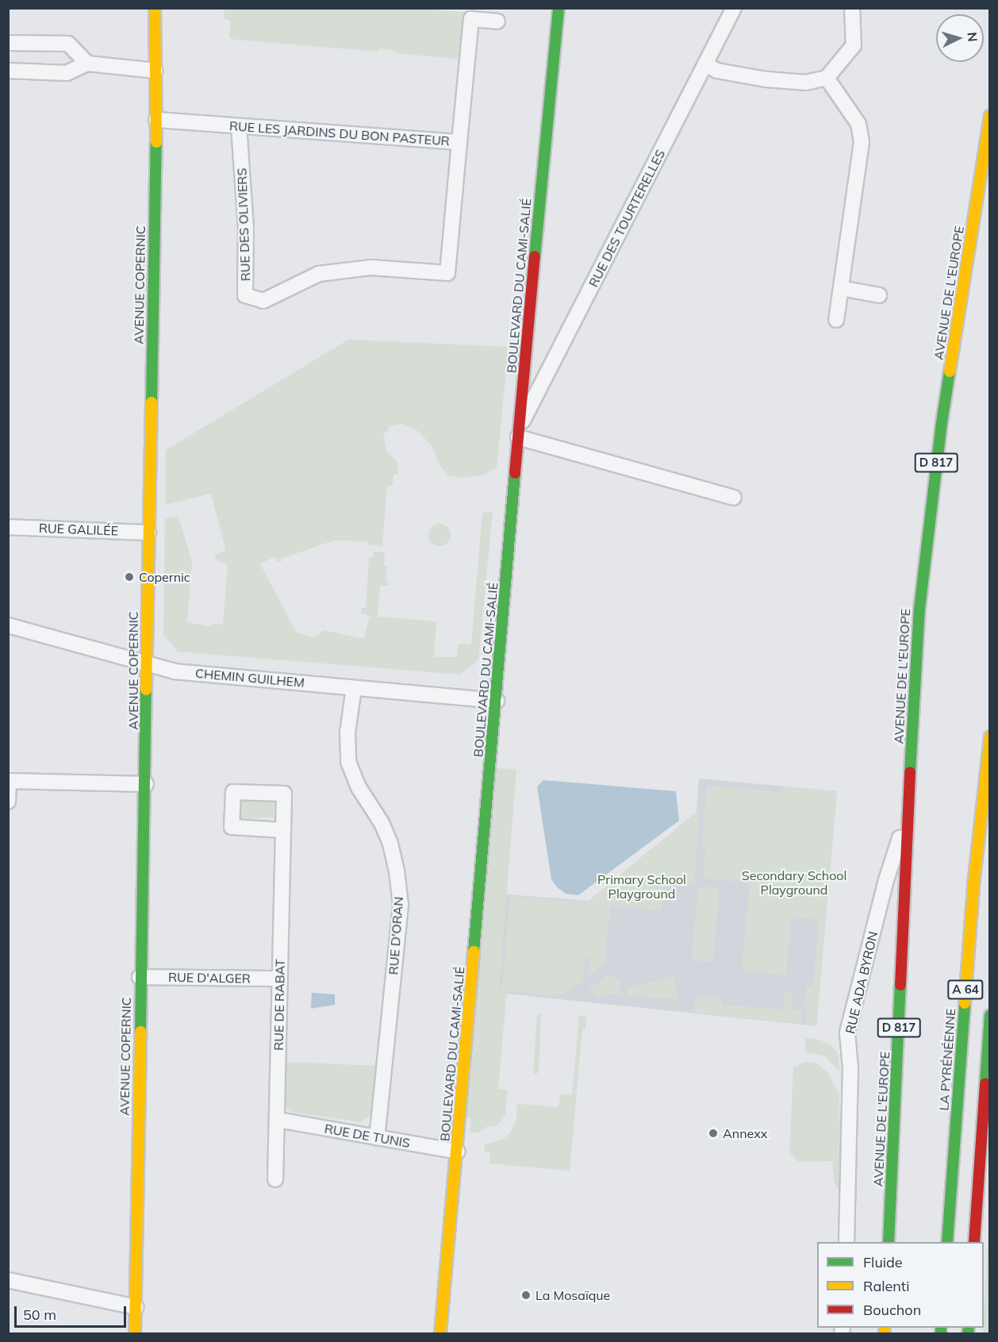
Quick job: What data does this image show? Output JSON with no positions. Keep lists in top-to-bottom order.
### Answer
{
  "streets": {
    "main road": [
      "AVENUE COPERNIC",
      "BOULEVARD DU CAMI-SALIÉ",
      "AVENUE DE L'EUROPE",
      "D 817",
      "A 64",
      "LA PYRÉNÉENNE"
    ],
    "street": [
      "RUE LES JARDINS DU BON PASTEUR",
      "RUE DES TOURTERELLES",
      "RUE DES OLIVIERS",
      "RUE GALILÉE",
      "CHEMIN GUILHEM",
      "RUE D'ORAN",
      "RUE D'ALGER",
      "RUE ADA BYRON",
      "RUE DE RABAT",
      "RUE DE TUNIS"
    ]
  },
  "crossings": [
    ["RUE LES JARDINS DU BON PASTEUR", "RUE DES OLIVIERS"],
    ["RUE LES JARDINS DU BON PASTEUR", "AVENUE COPERNIC"],
    ["RUE DES TOURTERELLES", "BOULEVARD DU CAMI-SALIÉ"],
    ["AVENUE COPERNIC", "RUE GALILÉE"],
    ["AVENUE COPERNIC", "CHEMIN GUILHEM"],
    ["AVENUE COPERNIC", "RUE D'ALGER"],
    ["BOULEVARD DU CAMI-SALIÉ", "CHEMIN GUILHEM"],
    ["BOULEVARD DU CAMI-SALIÉ", "RUE DE TUNIS"],
    ["AVENUE DE L'EUROPE", "RUE ADA BYRON"],
    ["CHEMIN GUILHEM", "RUE D'ORAN"],
    ["RUE D'ORAN", "RUE DE TUNIS"],
    ["RUE D'ALGER", "RUE DE RABAT"],
    ["RUE DE RABAT", "RUE DE TUNIS"]
  ],
  "parks": ["Secondary School Playground", "Primary School Playground"],
  "places": ["Copernic", "Annexx", "La Mosaïque"],
  "legend": ["Fluide", "Ralenti", "Bouchon"],
  "scale_bar": "50 m",
  "north": "right"
}
